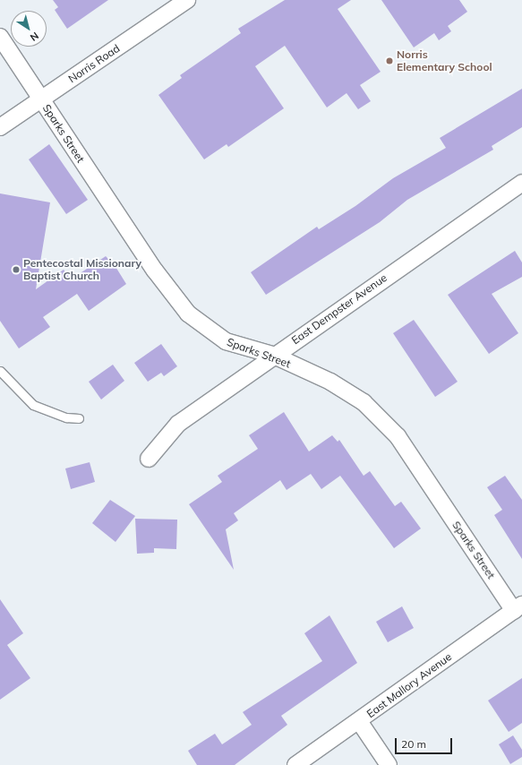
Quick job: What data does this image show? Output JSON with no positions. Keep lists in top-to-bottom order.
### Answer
{
  "streets": {
    "street": [
      "Norris Road",
      "Sparks Street",
      "East Dempster Avenue",
      "East Mallory Avenue"
    ]
  },
  "crossings": [
    ["Norris Road", "Sparks Street"],
    ["Sparks Street", "East Dempster Avenue"],
    ["Sparks Street", "East Mallory Avenue"]
  ],
  "places": ["Norris Elementary School", "Pentecostal Missionary Baptist Church"],
  "scale_bar": "20 m",
  "north": "bottom right"
}
